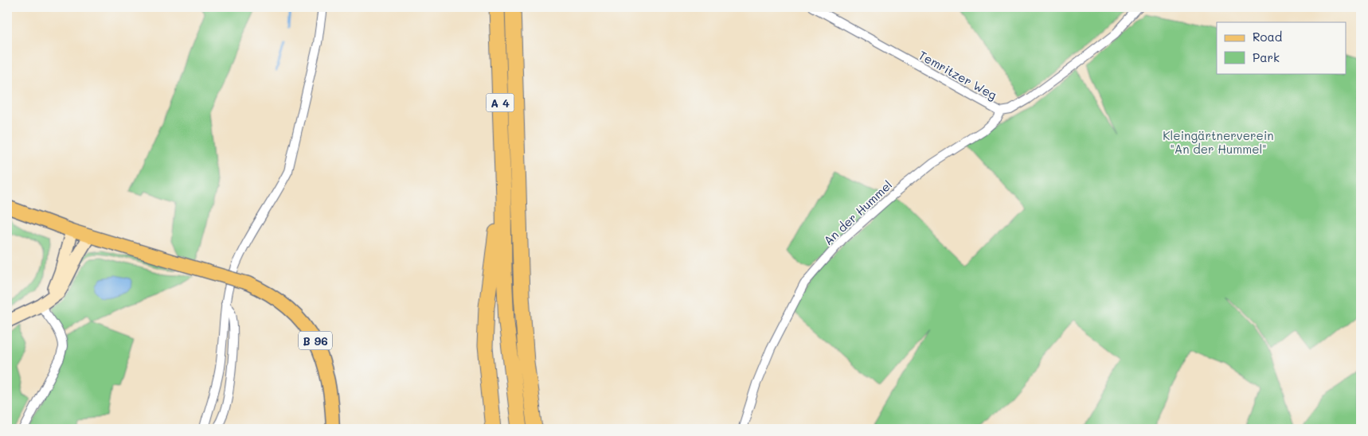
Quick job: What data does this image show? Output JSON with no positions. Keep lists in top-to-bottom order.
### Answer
{
  "streets": {
    "highway": ["A 4"],
    "main road": ["B 96"],
    "street": ["Temritzer Weg", "An der Hummel"]
  },
  "crossings": [
    ["Temritzer Weg", "An der Hummel"]
  ],
  "parks": ["Kleingärtnerverein \"An der Hummel\""],
  "legend": ["Road", "Park"]
}
